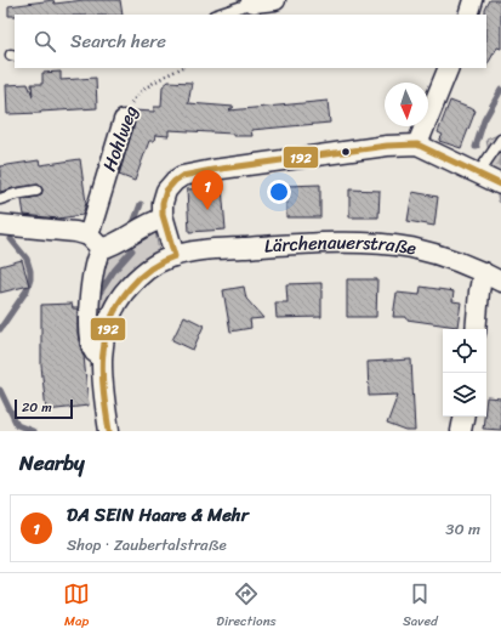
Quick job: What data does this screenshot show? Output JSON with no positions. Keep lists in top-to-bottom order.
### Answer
{
  "streets": {
    "street": ["Hohlweg", "Lärchenauerstraße"]
  },
  "crossings": [
    ["Hohlweg", "Lärchenauerstraße"]
  ],
  "lines": ["transit line 192"],
  "scale_bar": "20 m",
  "north": "bottom",
  "page": {
    "search": "Search here",
    "pins": "1",
    "scale": "20 m",
    "heading": "Nearby",
    "list": [
      {
        "mark": "1",
        "name": "DA SEIN Haare & Mehr",
        "note": "Shop · Zaubertalstraße",
        "value": "30 m"
      }
    ],
    "nav": ["Map", "Directions", "Saved"]
  }
}
